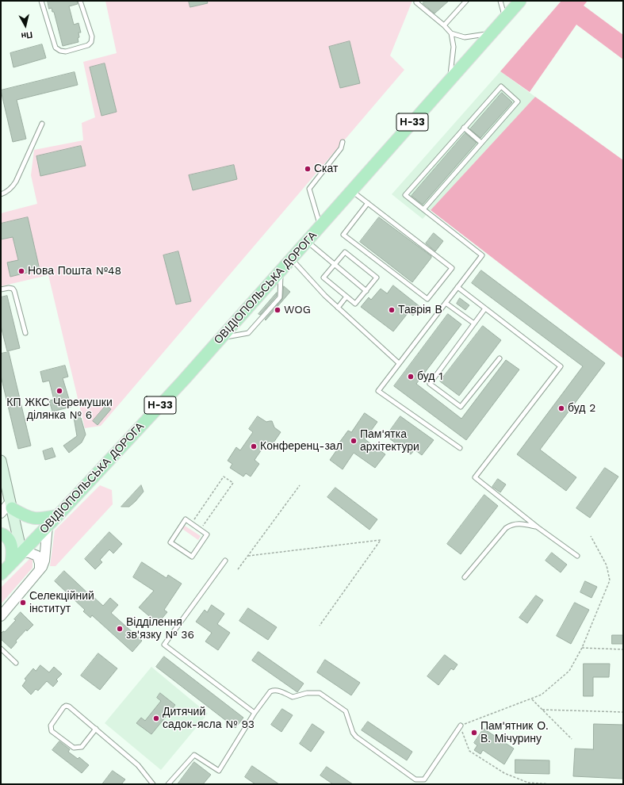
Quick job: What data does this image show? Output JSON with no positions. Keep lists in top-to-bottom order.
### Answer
{
  "streets": {
    "main road": ["Н-33", "ОВІДІОПОЛЬСЬКА ДОРОГА"]
  },
  "places": [
    "Скат",
    "Нова Пошта №48",
    "WOG",
    "Таврія В",
    "буд 1",
    "КП ЖКС Черемушки ділянка № 6",
    "буд 2",
    "Пам'ятка архітектури",
    "Конференц-зал",
    "Селекційний інститут",
    "Відділення зв'язку № 36",
    "Дитячий садок-ясла № 93",
    "Пам'ятник О. В. Мічурину"
  ],
  "north": "bottom"
}
